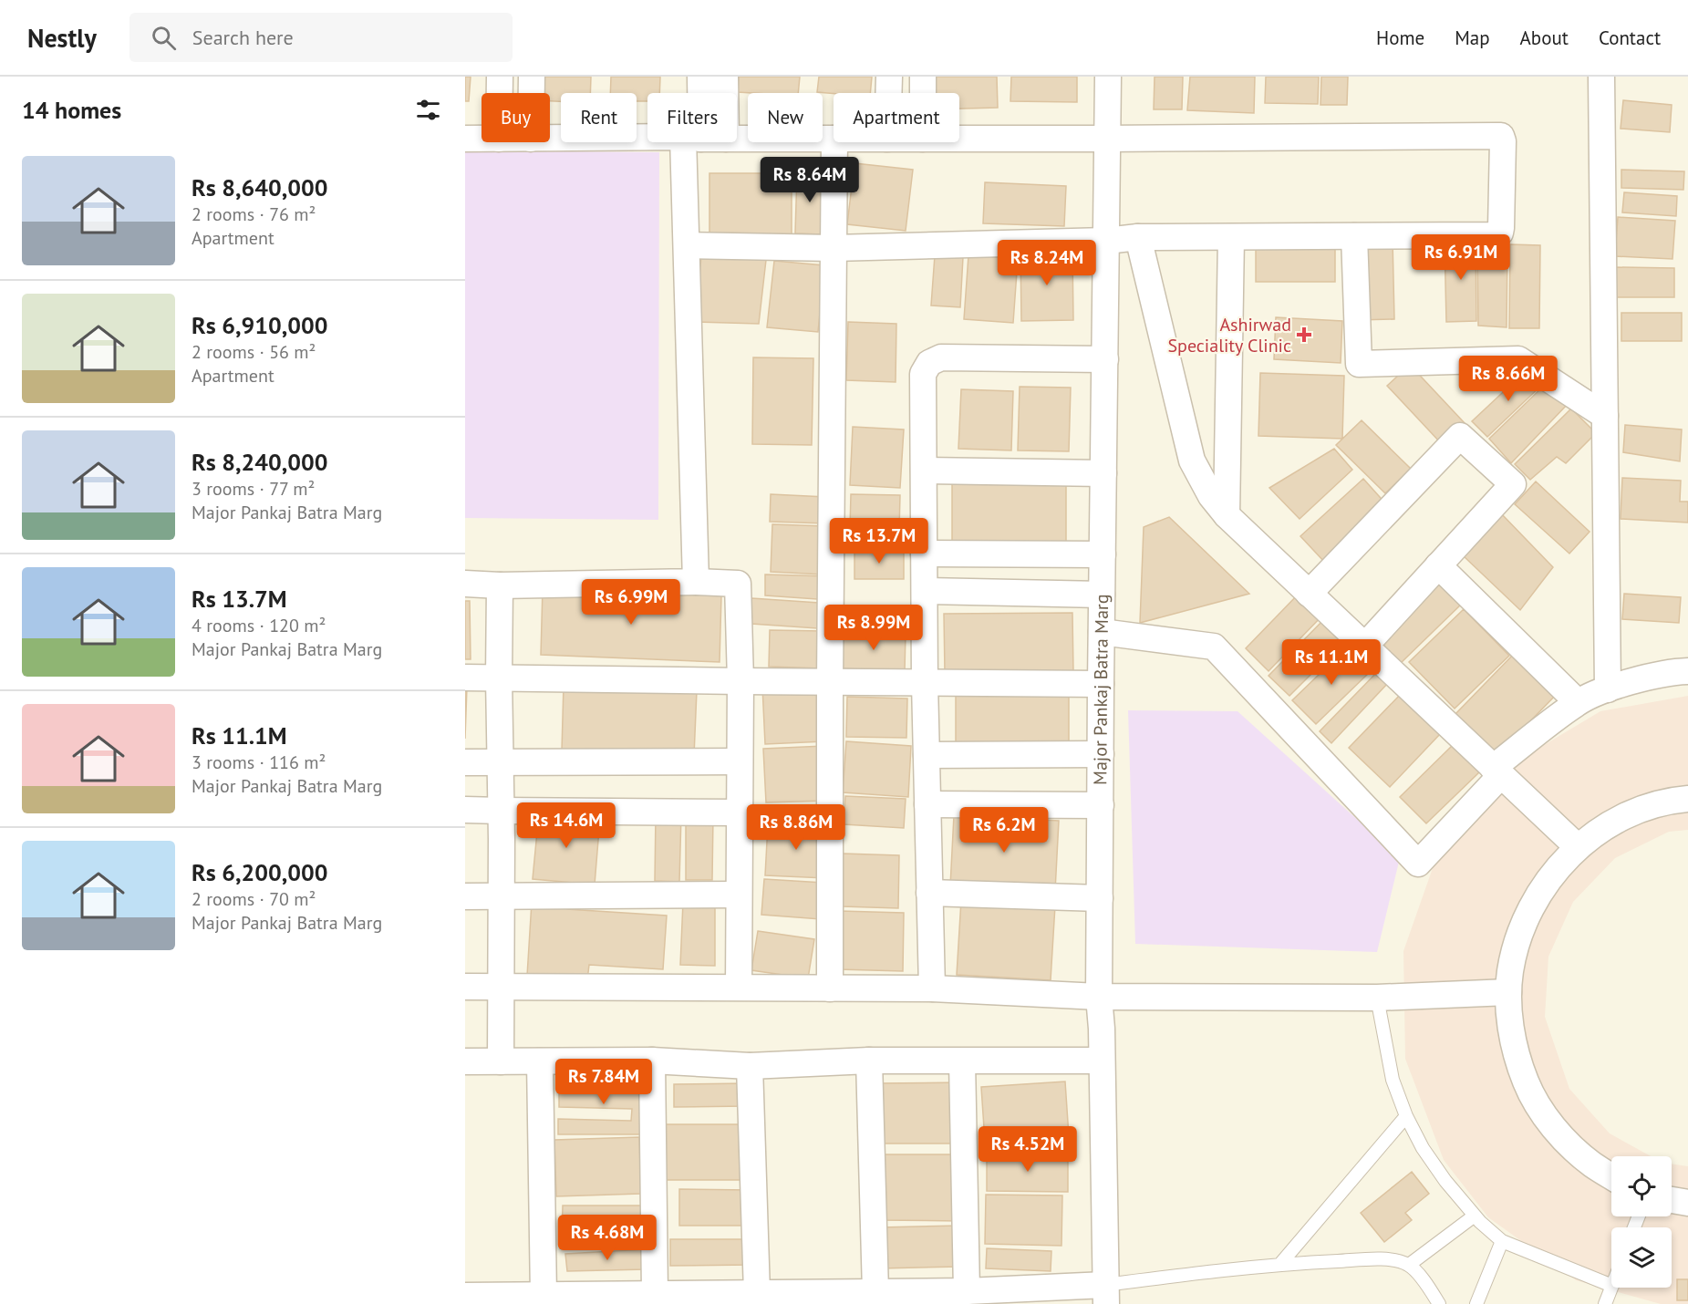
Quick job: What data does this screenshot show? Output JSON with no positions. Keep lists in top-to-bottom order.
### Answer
{
  "streets": {
    "street": ["Major Pankaj Batra Marg"]
  },
  "places": {
    "health": ["Ashirwad Speciality Clinic"]
  },
  "page": {
    "header": "Nestly",
    "search": "Search here",
    "nav": [
      "Home",
      "Map",
      "About",
      "Contact"
    ],
    "heading": "14 homes",
    "chip": [
      "Buy",
      "Rent",
      "Filters",
      "New",
      "Apartment"
    ],
    "list": [
      {
        "name": "Rs 8,640,000",
        "note": "2 rooms · 76 m² · Apartment"
      },
      {
        "name": "Rs 6,910,000",
        "note": "2 rooms · 56 m² · Apartment"
      },
      {
        "name": "Rs 8,240,000",
        "note": "3 rooms · 77 m² · Major Pankaj Batra Marg"
      },
      {
        "name": "Rs 13.7M",
        "note": "4 rooms · 120 m² · Major Pankaj Batra Marg"
      },
      {
        "name": "Rs 11.1M",
        "note": "3 rooms · 116 m² · Major Pankaj Batra Marg"
      },
      {
        "name": "Rs 6,200,000",
        "note": "2 rooms · 70 m² · Major Pankaj Batra Marg"
      }
    ],
    "price": [
      "Rs 8.64M",
      "Rs 6.91M",
      "Rs 8.24M",
      "Rs 8.66M",
      "Rs 13.7M",
      "Rs 6.99M",
      "Rs 8.99M",
      "Rs 11.1M",
      "Rs 14.6M",
      "Rs 8.86M",
      "Rs 6.2M",
      "Rs 7.84M",
      "Rs 4.52M",
      "Rs 4.68M"
    ]
  }
}
